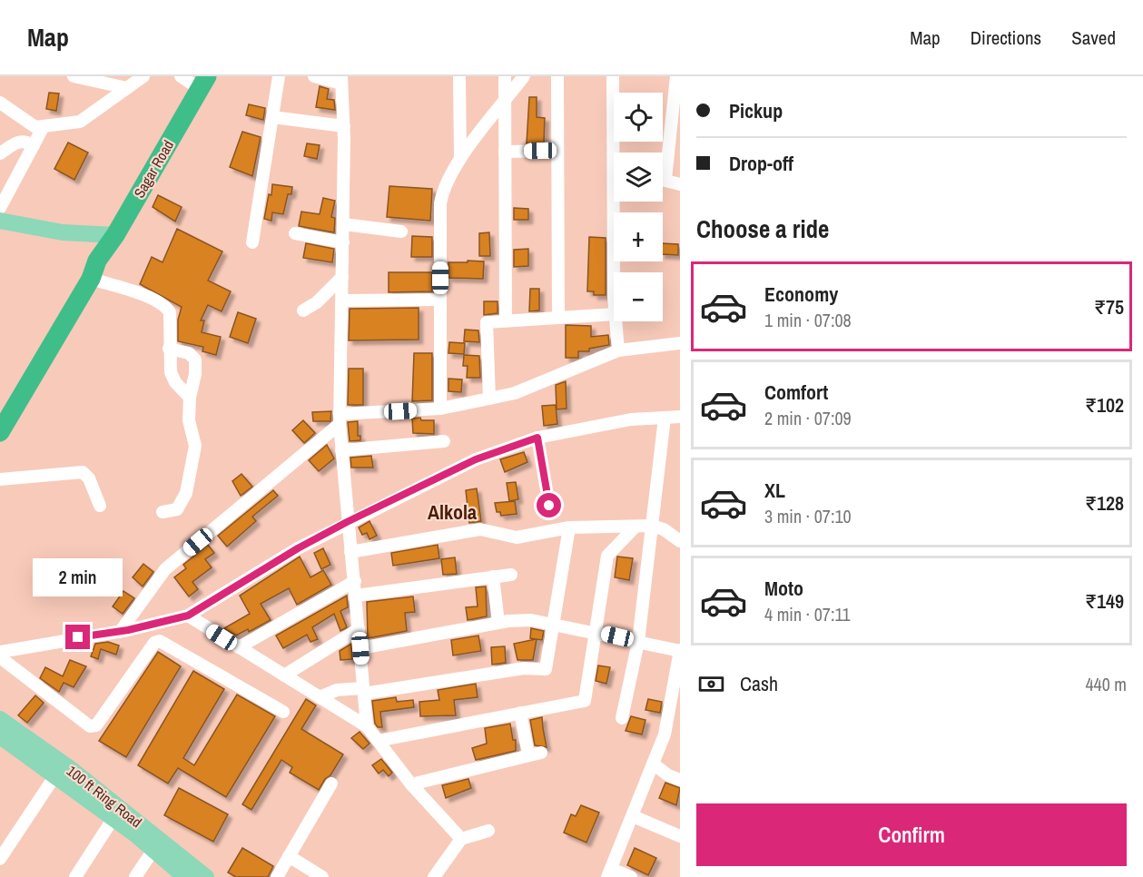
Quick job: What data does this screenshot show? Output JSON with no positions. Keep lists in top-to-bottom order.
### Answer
{
  "streets": {
    "highway": ["Sagar Road"],
    "main road": ["100 ft Ring Road"]
  },
  "districts": ["Alkola"],
  "page": {
    "header": "Map",
    "nav": ["Map", "Directions", "Saved"],
    "banner": ["Pickup", "Drop-off"],
    "map_buttons": ["+", "−"],
    "heading": "Choose a ride",
    "list": [
      {
        "name": "Economy",
        "note": "1 min · 07:08",
        "value": "₹75"
      },
      {
        "name": "Comfort",
        "note": "2 min · 07:09",
        "value": "₹102"
      },
      {
        "name": "XL",
        "note": "3 min · 07:10",
        "value": "₹128"
      },
      {
        "name": "Moto",
        "note": "4 min · 07:11",
        "value": "₹149"
      }
    ],
    "bubble": "2 min",
    "pay": ["Cash", "440 m"],
    "buttons": "Confirm"
  }
}
